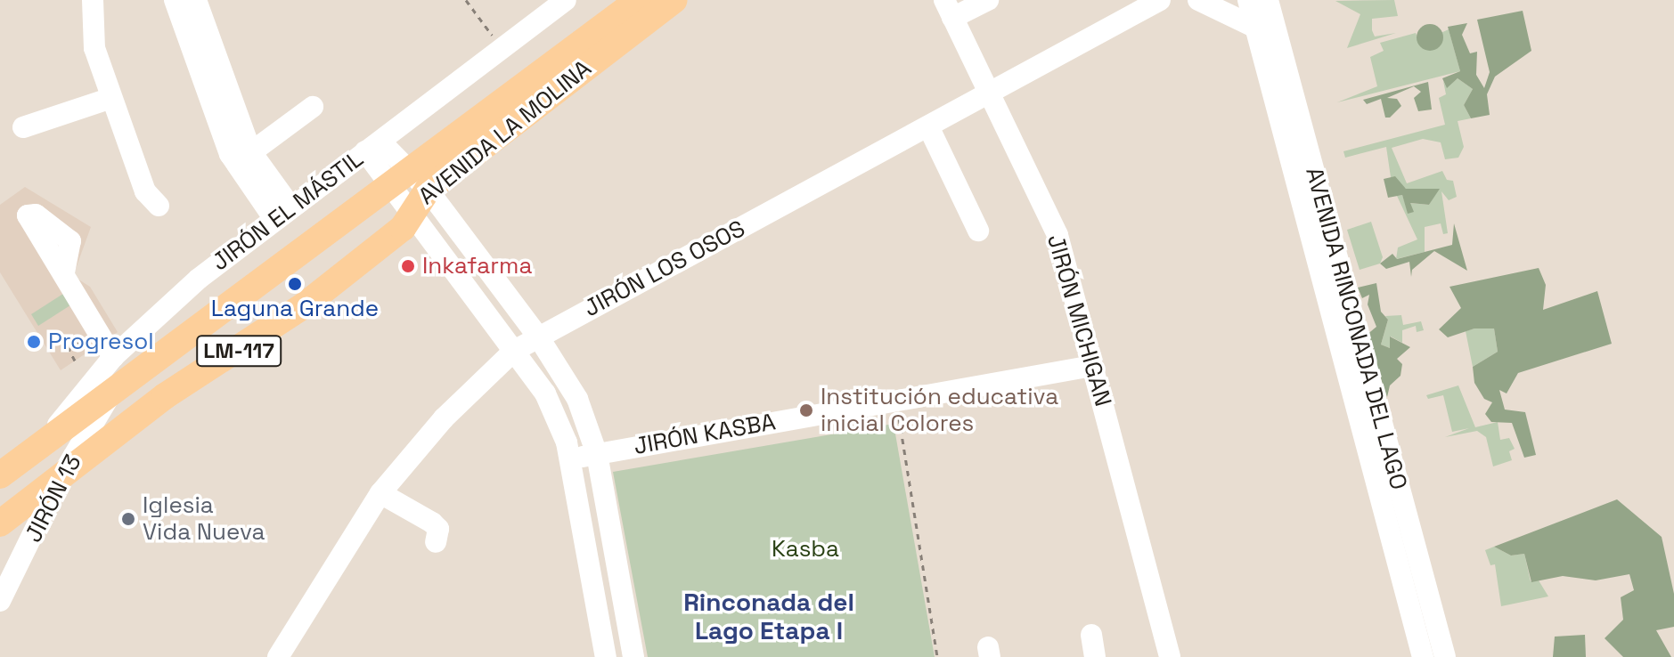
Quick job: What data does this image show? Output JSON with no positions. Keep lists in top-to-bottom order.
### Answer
{
  "streets": {
    "main road": ["AVENIDA LA MOLINA", "LM-117"],
    "street": [
      "JIRÓN EL MÁSTIL",
      "JIRÓN LOS OSOS",
      "JIRÓN MICHIGAN",
      "AVENIDA RINCONADA DEL LAGO",
      "JIRÓN KASBA",
      "JIRÓN 13"
    ]
  },
  "crossings": [
    ["AVENIDA LA MOLINA", "JIRÓN EL MÁSTIL"],
    ["AVENIDA LA MOLINA", "JIRÓN 13"],
    ["JIRÓN LOS OSOS", "JIRÓN MICHIGAN"],
    ["JIRÓN MICHIGAN", "JIRÓN KASBA"]
  ],
  "districts": ["Rinconada del Lago Etapa I"],
  "parks": ["Kasba"],
  "places": [
    "Inkafarma",
    "Laguna Grande",
    "Progresol",
    "Institución educativa inicial Colores",
    "Iglesia Vida Nueva"
  ]
}
